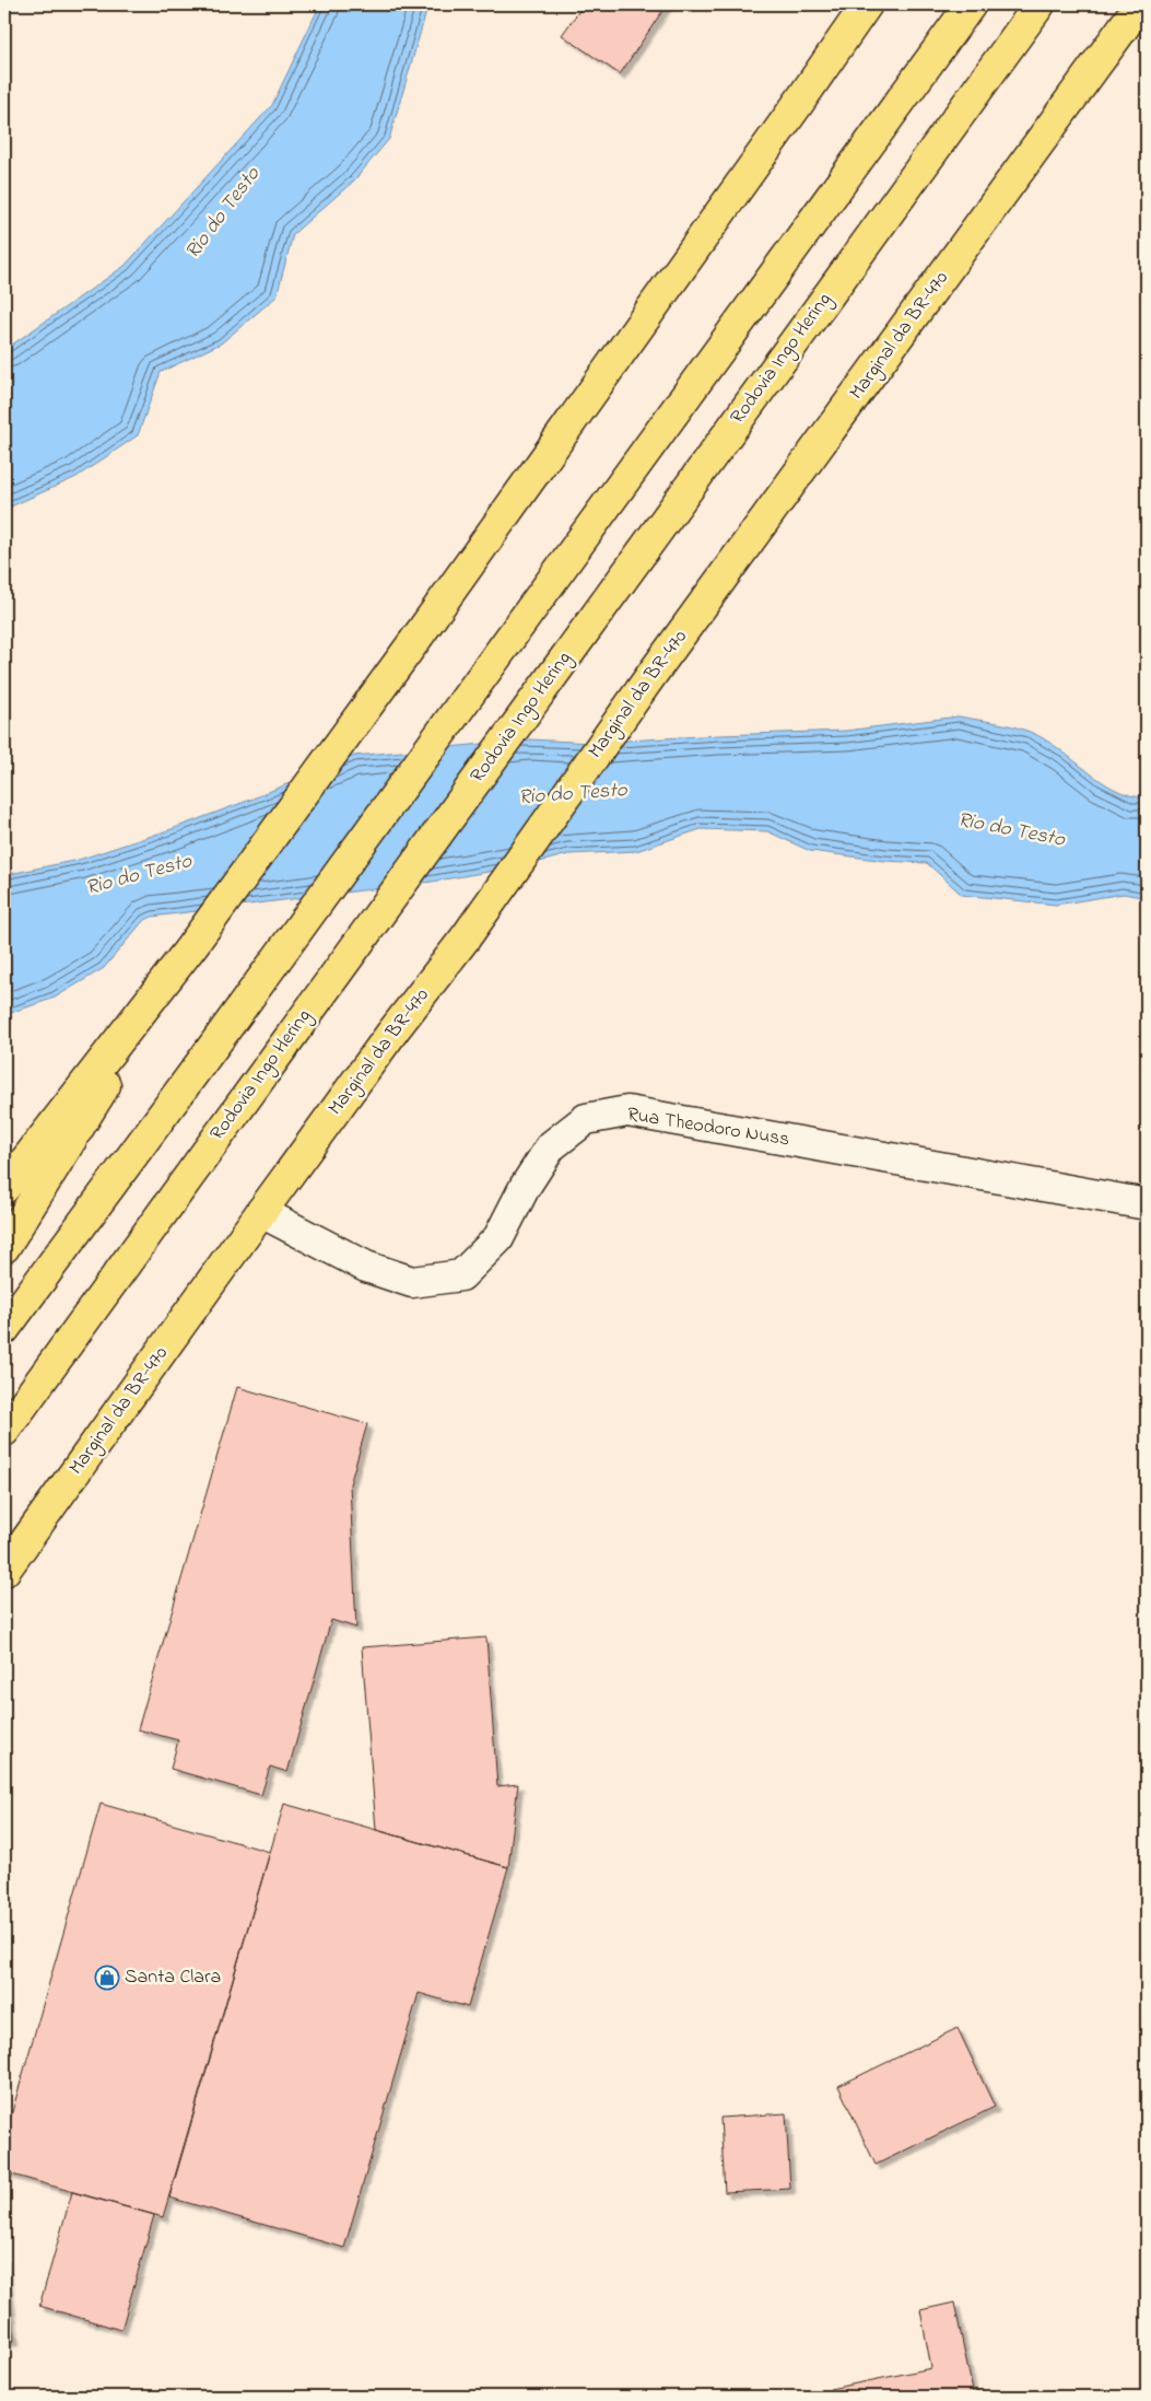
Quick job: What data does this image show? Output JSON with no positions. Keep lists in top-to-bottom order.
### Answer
{
  "streets": {
    "main road": ["Marginal da BR-470", "Rodovia Ingo Hering"],
    "street": ["Rua Theodoro Nuss"]
  },
  "crossings": [
    ["Marginal da BR-470", "Rua Theodoro Nuss"]
  ],
  "water": ["Rio do Testo"],
  "places": {
    "shop": ["Santa Clara"]
  }
}
